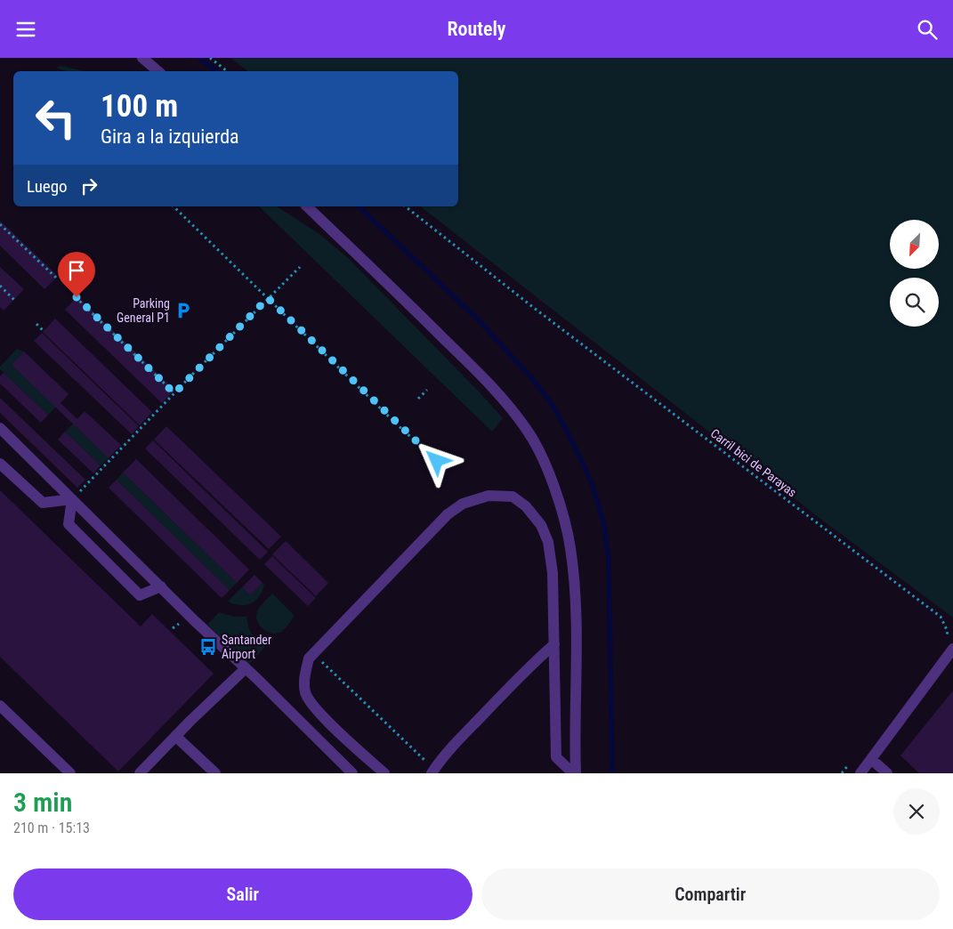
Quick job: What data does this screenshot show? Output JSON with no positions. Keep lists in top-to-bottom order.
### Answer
{
  "streets": {
    "path": ["Carril bici de Parayas"]
  },
  "places": {
    "parking": ["Parking General P1"],
    "bus stop": ["Santander Airport"]
  },
  "north": "bottom left",
  "page": {
    "header": "Routely",
    "turn": ["100 m", "Gira a la izquierda"],
    "then": "Luego",
    "heading": ["3 min", "210 m · 15:13"],
    "buttons": ["Salir", "Compartir"]
  }
}
